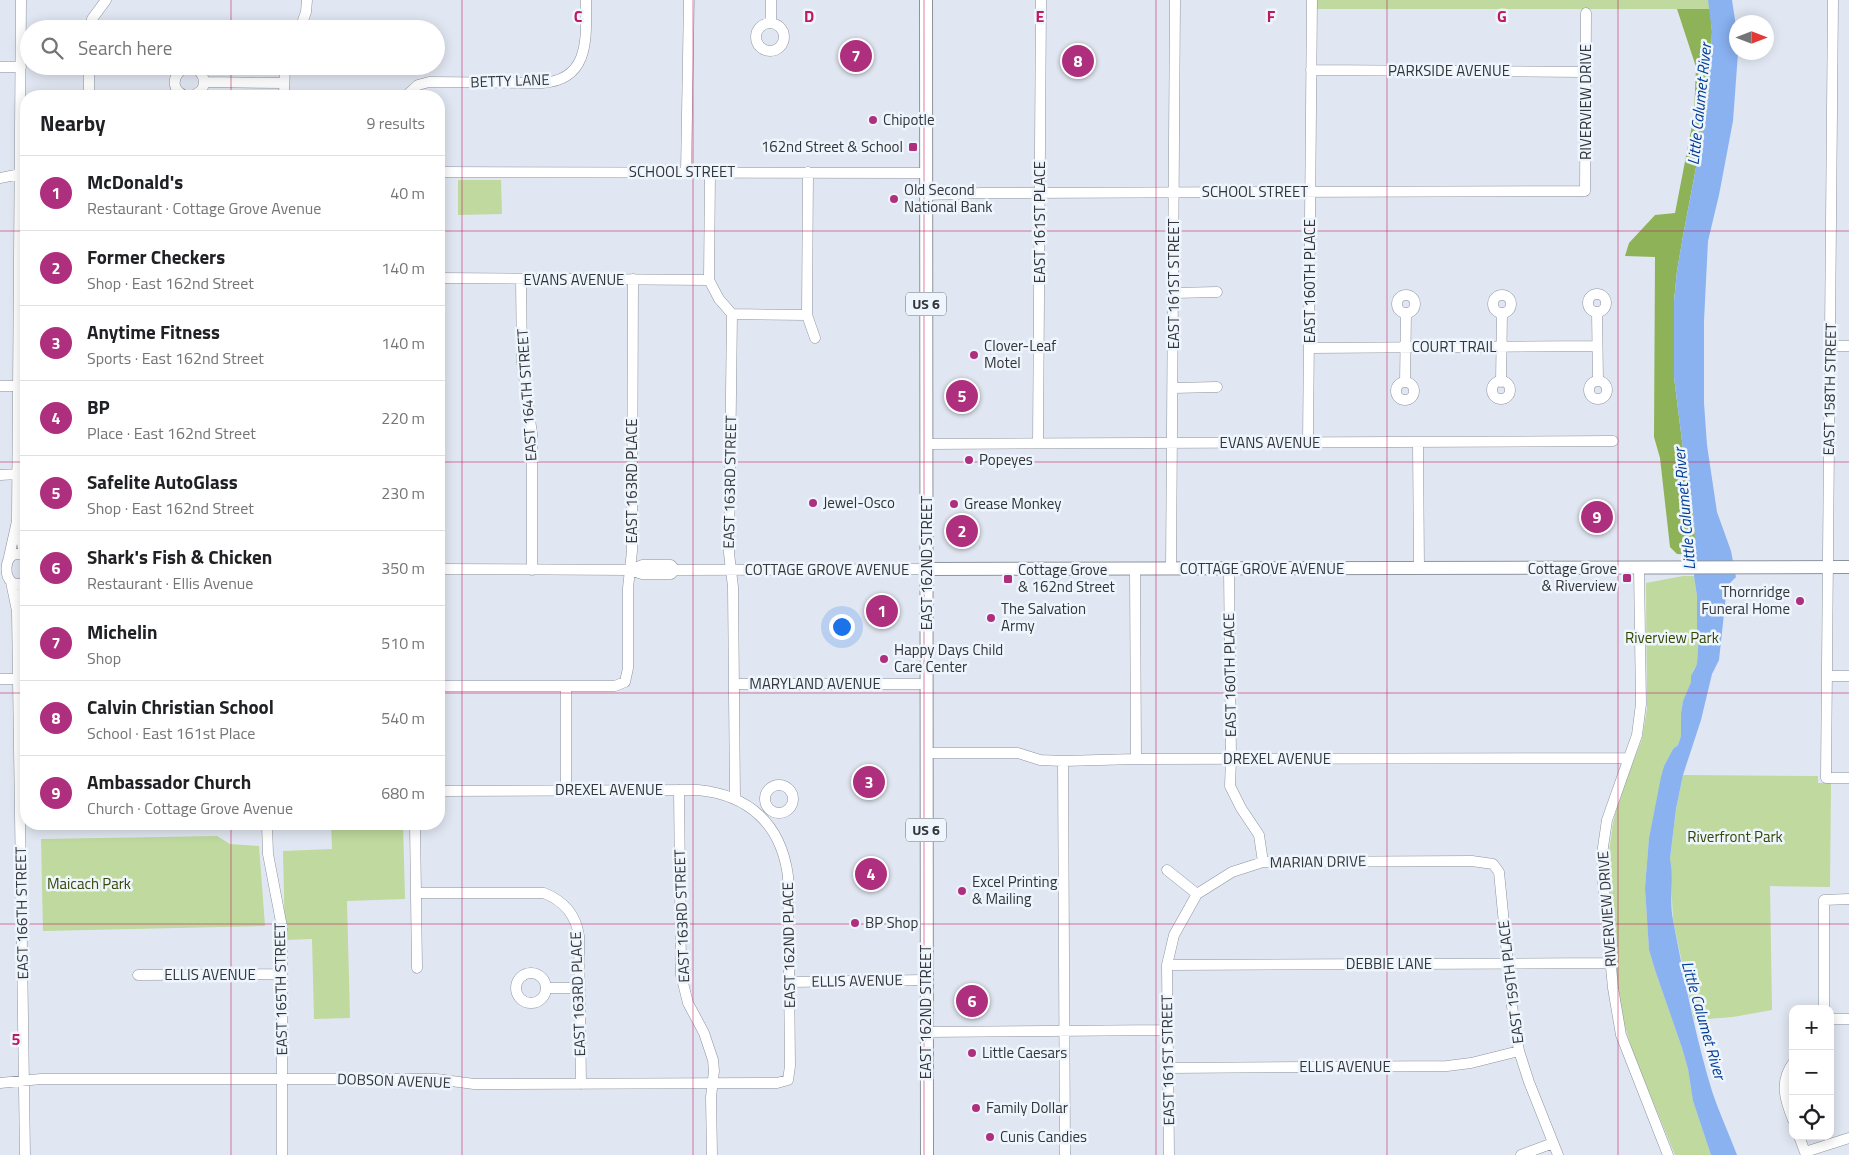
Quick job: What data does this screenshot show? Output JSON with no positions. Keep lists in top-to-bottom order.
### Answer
{
  "streets": {
    "main road": ["US 6", "EAST 162ND STREET", "COTTAGE GROVE AVENUE"],
    "street": [
      "PARKSIDE AVENUE",
      "BETTY LANE",
      "RIVERVIEW DRIVE",
      "SCHOOL STREET",
      "EAST 161ST PLACE",
      "EVANS AVENUE",
      "EAST 160TH PLACE",
      "EAST 161ST STREET",
      "COURT TRAIL",
      "EAST 158TH STREET",
      "EAST 164TH STREET",
      "EAST 163RD PLACE",
      "EAST 163RD STREET",
      "MARYLAND AVENUE",
      "DREXEL AVENUE",
      "MARIAN DRIVE",
      "EAST 166TH STREET",
      "EAST 162ND PLACE",
      "DEBBIE LANE",
      "ELLIS AVENUE",
      "EAST 159TH PLACE",
      "EAST 165TH STREET",
      "DOBSON AVENUE"
    ]
  },
  "crossings": [
    ["PARKSIDE AVENUE", "RIVERVIEW DRIVE"],
    ["PARKSIDE AVENUE", "EAST 160TH PLACE"],
    ["RIVERVIEW DRIVE", "SCHOOL STREET"],
    ["RIVERVIEW DRIVE", "COTTAGE GROVE AVENUE"],
    ["RIVERVIEW DRIVE", "DREXEL AVENUE"],
    ["RIVERVIEW DRIVE", "DEBBIE LANE"],
    ["SCHOOL STREET", "EAST 161ST PLACE"],
    ["SCHOOL STREET", "EAST 160TH PLACE"],
    ["SCHOOL STREET", "EAST 161ST STREET"],
    ["SCHOOL STREET", "EAST 162ND STREET"],
    ["EAST 161ST PLACE", "EVANS AVENUE"],
    ["EVANS AVENUE", "EAST 160TH PLACE"],
    ["EVANS AVENUE", "EAST 161ST STREET"],
    ["EVANS AVENUE", "EAST 164TH STREET"],
    ["EVANS AVENUE", "EAST 163RD PLACE"],
    ["EVANS AVENUE", "EAST 162ND STREET"],
    ["EAST 160TH PLACE", "COURT TRAIL"],
    ["EAST 160TH PLACE", "COTTAGE GROVE AVENUE"],
    ["EAST 160TH PLACE", "DREXEL AVENUE"],
    ["EAST 160TH PLACE", "MARIAN DRIVE"],
    ["EAST 161ST STREET", "COTTAGE GROVE AVENUE"],
    ["EAST 161ST STREET", "MARIAN DRIVE"],
    ["EAST 161ST STREET", "DEBBIE LANE"],
    ["EAST 161ST STREET", "ELLIS AVENUE"],
    ["EAST 158TH STREET", "COTTAGE GROVE AVENUE"],
    ["EAST 164TH STREET", "COTTAGE GROVE AVENUE"],
    ["EAST 163RD PLACE", "COTTAGE GROVE AVENUE"],
    ["EAST 163RD PLACE", "DOBSON AVENUE"],
    ["EAST 163RD STREET", "COTTAGE GROVE AVENUE"],
    ["EAST 163RD STREET", "MARYLAND AVENUE"],
    ["EAST 163RD STREET", "DREXEL AVENUE"],
    ["EAST 163RD STREET", "DOBSON AVENUE"],
    ["EAST 162ND STREET", "COTTAGE GROVE AVENUE"],
    ["EAST 162ND STREET", "MARYLAND AVENUE"],
    ["EAST 162ND STREET", "DREXEL AVENUE"],
    ["EAST 162ND STREET", "ELLIS AVENUE"],
    ["DREXEL AVENUE", "EAST 162ND PLACE"],
    ["MARIAN DRIVE", "DEBBIE LANE"],
    ["MARIAN DRIVE", "EAST 159TH PLACE"],
    ["EAST 166TH STREET", "DOBSON AVENUE"],
    ["EAST 162ND PLACE", "ELLIS AVENUE"],
    ["EAST 162ND PLACE", "DOBSON AVENUE"],
    ["DEBBIE LANE", "EAST 159TH PLACE"],
    ["ELLIS AVENUE", "EAST 159TH PLACE"],
    ["ELLIS AVENUE", "EAST 165TH STREET"],
    ["EAST 165TH STREET", "DOBSON AVENUE"]
  ],
  "water": ["Little Calumet River"],
  "parks": ["Riverview Park", "Riverfront Park", "Maicach Park"],
  "places": {
    "other": [
      "Chipotle",
      "Old Second National Bank",
      "Clover-Leaf Motel",
      "Popeyes",
      "Jewel-Osco",
      "Grease Monkey",
      "Thornridge Funeral Home",
      "The Salvation Army",
      "Happy Days Child Care Center",
      "Excel Printing & Mailing",
      "BP Shop",
      "Little Caesars",
      "Family Dollar",
      "Cunis Candies"
    ],
    "transit": ["162nd Street & School", "Cottage Grove & Riverview", "Cottage Grove & 162nd Street"]
  },
  "north": "right",
  "page": {
    "search": "Search here",
    "pins": [
      "7",
      "8",
      "5",
      "9",
      "2",
      "1",
      "3",
      "4",
      "6"
    ],
    "heading": ["Nearby", "9 results"],
    "list": [
      {
        "mark": "1",
        "name": "McDonald's",
        "note": "Restaurant · Cottage Grove Avenue",
        "value": "40 m"
      },
      {
        "mark": "2",
        "name": "Former Checkers",
        "note": "Shop · East 162nd Street",
        "value": "140 m"
      },
      {
        "mark": "3",
        "name": "Anytime Fitness",
        "note": "Sports · East 162nd Street",
        "value": "140 m"
      },
      {
        "mark": "4",
        "name": "BP",
        "note": "Place · East 162nd Street",
        "value": "220 m"
      },
      {
        "mark": "5",
        "name": "Safelite AutoGlass",
        "note": "Shop · East 162nd Street",
        "value": "230 m"
      },
      {
        "mark": "6",
        "name": "Shark's Fish & Chicken",
        "note": "Restaurant · Ellis Avenue",
        "value": "350 m"
      },
      {
        "mark": "7",
        "name": "Michelin",
        "note": "Shop",
        "value": "510 m"
      },
      {
        "mark": "8",
        "name": "Calvin Christian School",
        "note": "School · East 161st Place",
        "value": "540 m"
      },
      {
        "mark": "9",
        "name": "Ambassador Church",
        "note": "Church · Cottage Grove Avenue",
        "value": "680 m"
      }
    ],
    "map_buttons": ["+", "−"]
  },
  "grid": {
    "columns": [
      "C",
      "D",
      "E",
      "F",
      "G"
    ],
    "rows": ["5"]
  }
}
